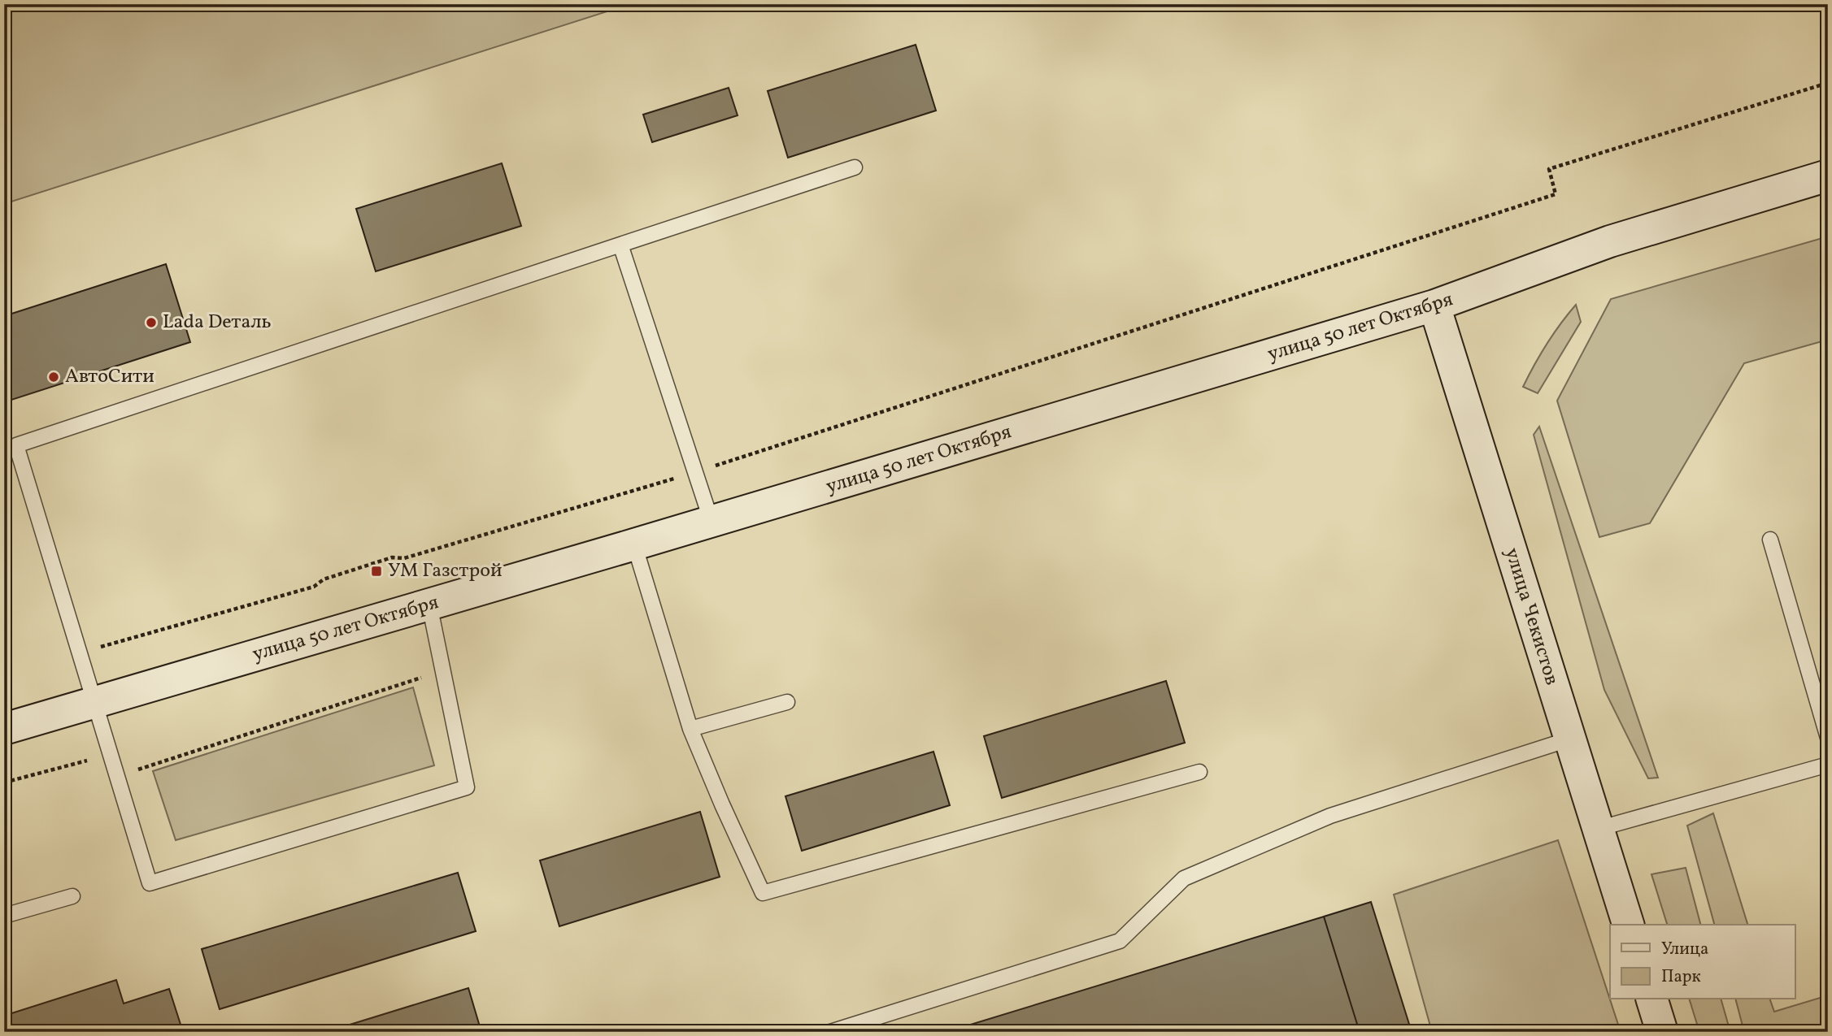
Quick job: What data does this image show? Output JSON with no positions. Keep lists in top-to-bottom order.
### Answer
{
  "streets": {
    "main road": ["улица 50 лет Октября", "улица Чекистов"]
  },
  "crossings": [
    ["улица 50 лет Октября", "улица Чекистов"]
  ],
  "places": {
    "other": ["Lada Dеталь", "АвтоСити"],
    "transit": ["УМ Газстрой"]
  },
  "legend": ["Улица", "Парк"]
}
